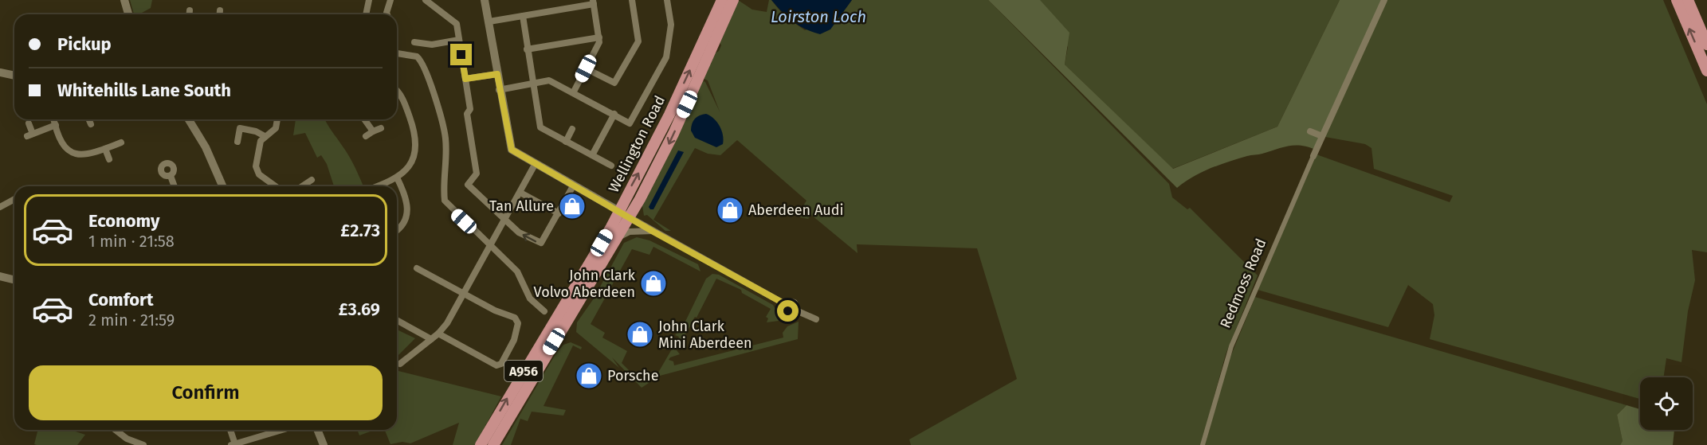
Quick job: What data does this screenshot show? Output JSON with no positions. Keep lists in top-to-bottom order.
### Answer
{
  "streets": {
    "main road": ["Wellington Road", "A956"],
    "street": ["Redmoss Road"]
  },
  "water": ["Loirston Loch"],
  "places": {
    "shop": [
      "Tan Allure",
      "Aberdeen Audi",
      "John Clark Volvo Aberdeen",
      "John Clark Mini Aberdeen",
      "Porsche"
    ]
  },
  "page": {
    "banner": ["Pickup", "Whitehills Lane South"],
    "list": [
      {
        "name": "Economy",
        "note": "1 min · 21:58",
        "value": "£2.73"
      },
      {
        "name": "Comfort",
        "note": "2 min · 21:59",
        "value": "£3.69"
      }
    ],
    "buttons": "Confirm"
  }
}
